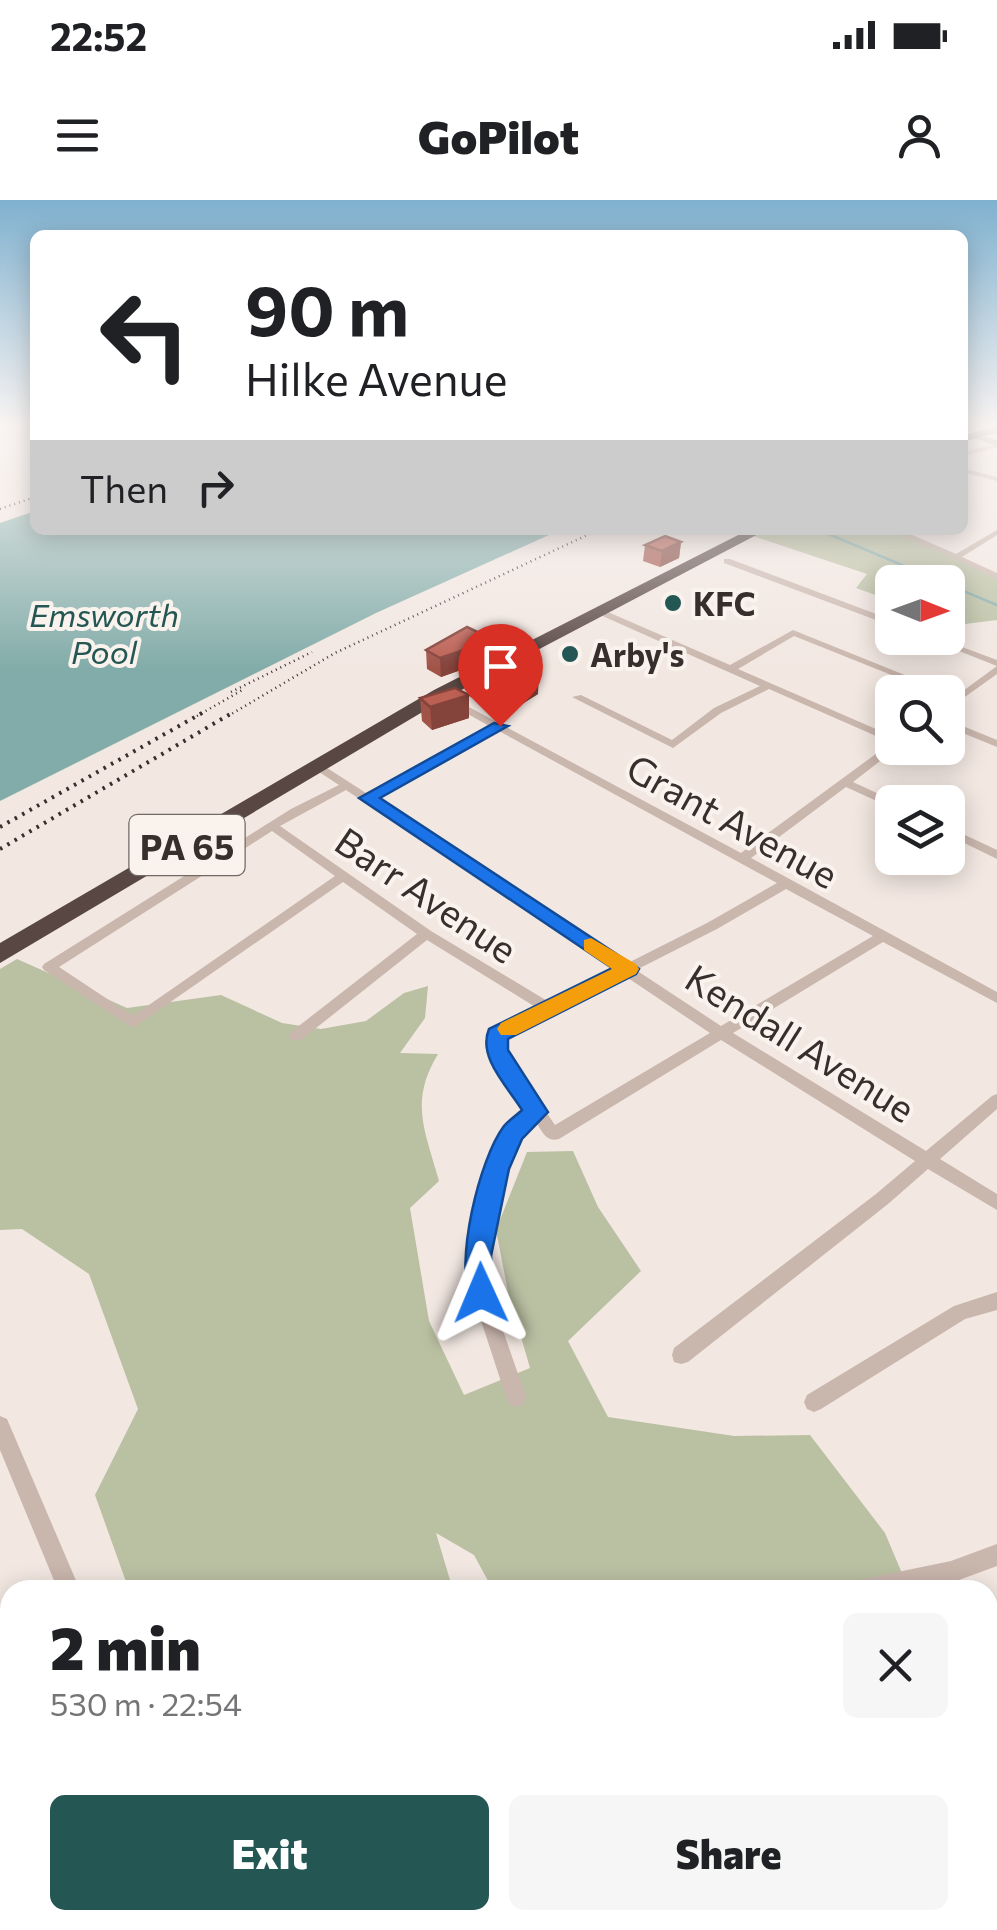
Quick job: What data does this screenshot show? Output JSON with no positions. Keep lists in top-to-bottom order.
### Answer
{
  "streets": {
    "highway": ["PA 65"],
    "street": ["Grant Avenue", "Barr Avenue", "Kendall Avenue"]
  },
  "crossings": [
    ["Grant Avenue", "PA 65"],
    ["PA 65", "Kendall Avenue"]
  ],
  "water": ["Emsworth Pool"],
  "places": ["KFC", "Arby's"],
  "north": "right",
  "page": {
    "status": "22:52",
    "header": "GoPilot",
    "turn": ["90 m", "Hilke Avenue"],
    "then": "Then",
    "heading": ["2 min", "530 m · 22:54"],
    "buttons": ["Exit", "Share"]
  }
}
